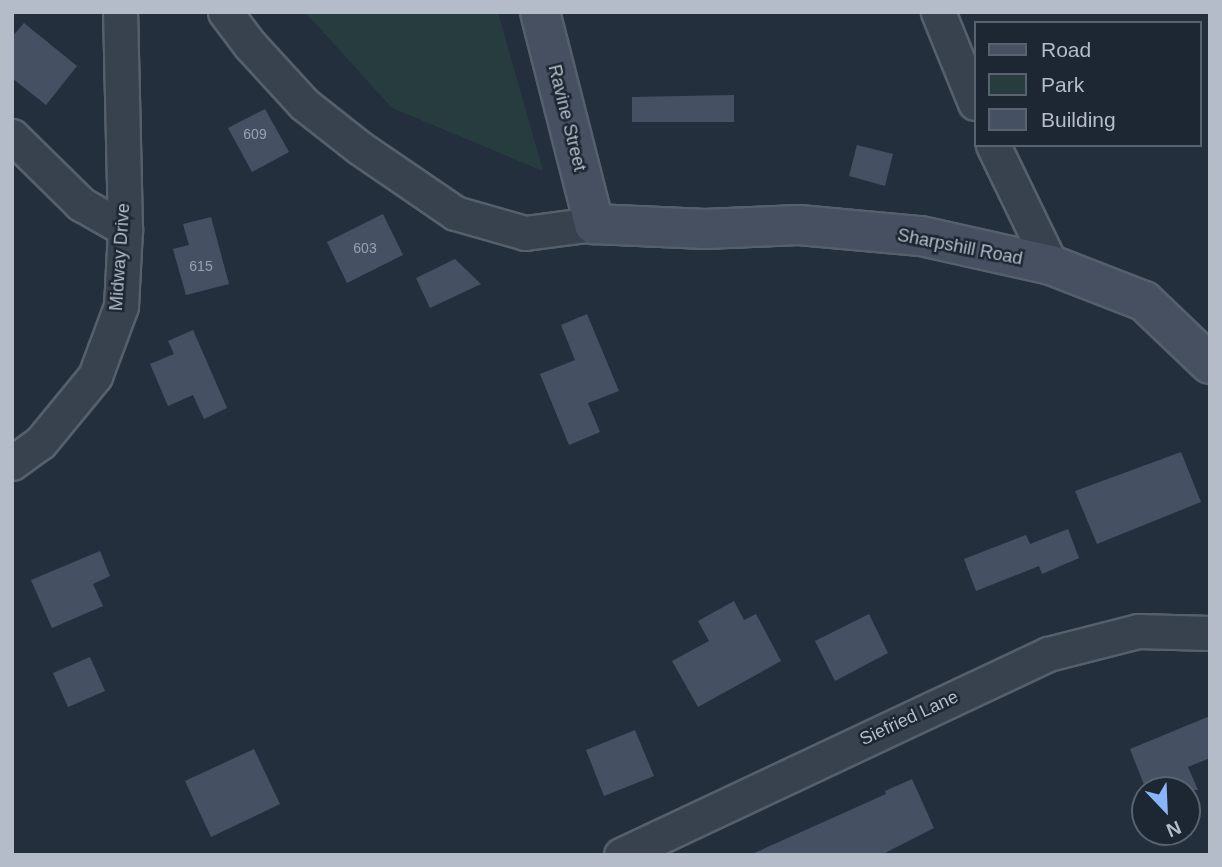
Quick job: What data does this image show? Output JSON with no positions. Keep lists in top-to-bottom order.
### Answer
{
  "streets": {
    "street": [
      "Ravine Street",
      "Sharpshill Road",
      "Midway Drive",
      "Siefried Lane"
    ]
  },
  "crossings": [
    ["Ravine Street", "Sharpshill Road"]
  ],
  "house_numbers": ["609", "603", "615"],
  "legend": ["Road", "Park", "Building"],
  "north": "bottom right"
}
